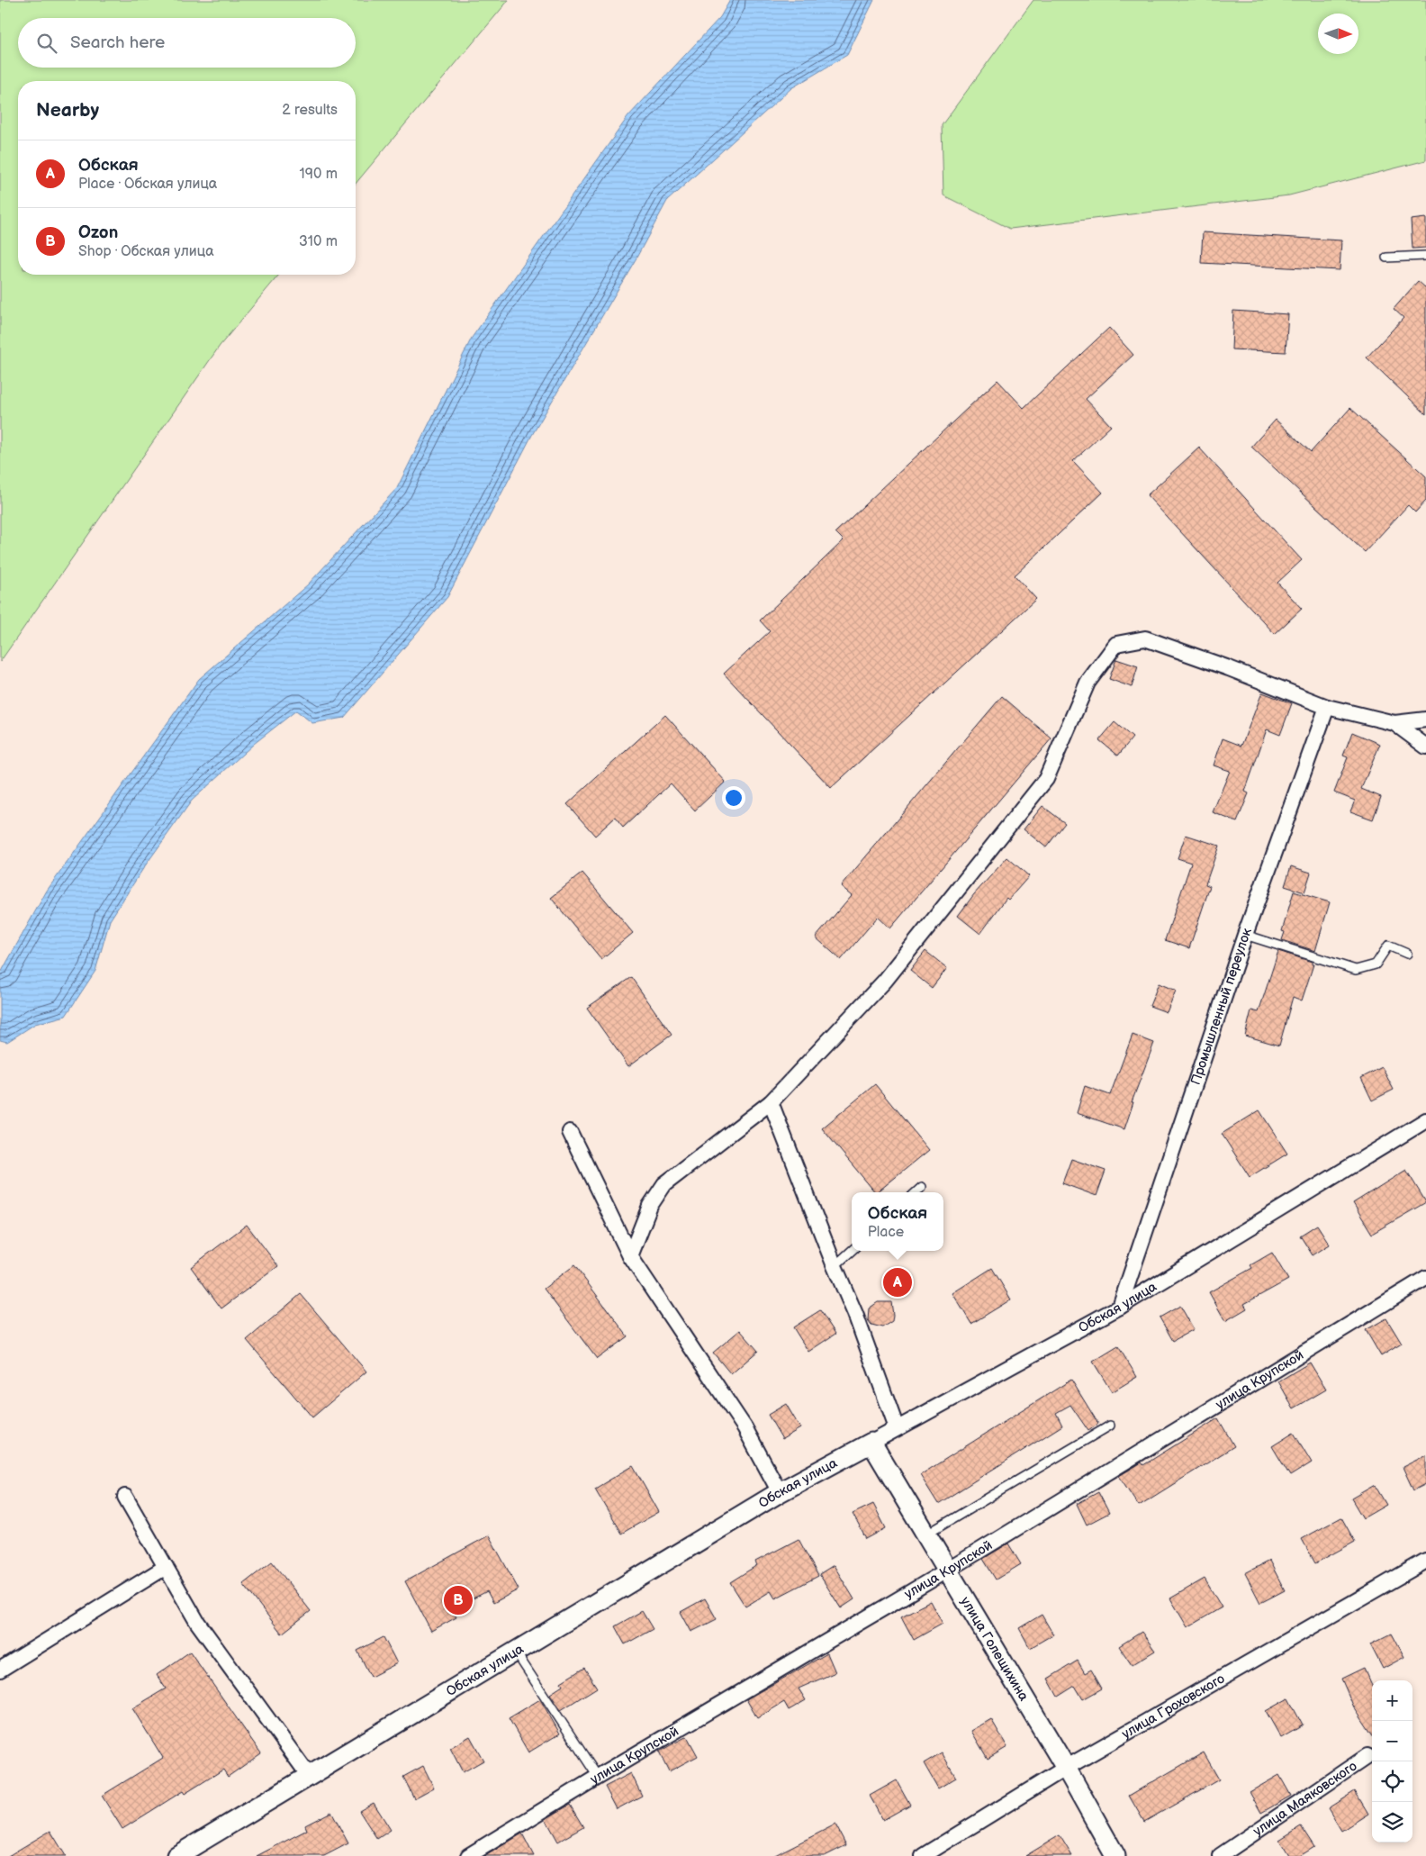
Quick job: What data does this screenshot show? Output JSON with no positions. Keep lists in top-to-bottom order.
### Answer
{
  "streets": {
    "street": [
      "Промышленный переулок",
      "Обская улица",
      "улица Крупской",
      "улица Голещихина",
      "улица Гроховского",
      "улица Маяковского"
    ]
  },
  "crossings": [
    ["Промышленный переулок", "Обская улица"],
    ["Обская улица", "улица Голещихина"],
    ["улица Крупской", "улица Голещихина"],
    ["улица Голещихина", "улица Гроховского"]
  ],
  "north": "right",
  "page": {
    "search": "Search here",
    "heading": ["Nearby", "2 results"],
    "list": [
      {
        "mark": "A",
        "name": "Обская",
        "note": "Place · Обская улица",
        "value": "190 m"
      },
      {
        "mark": "B",
        "name": "Ozon",
        "note": "Shop · Обская улица",
        "value": "310 m"
      }
    ],
    "popup": ["Обская", "Place"],
    "pins": ["A", "B"],
    "map_buttons": ["+", "−"]
  }
}
